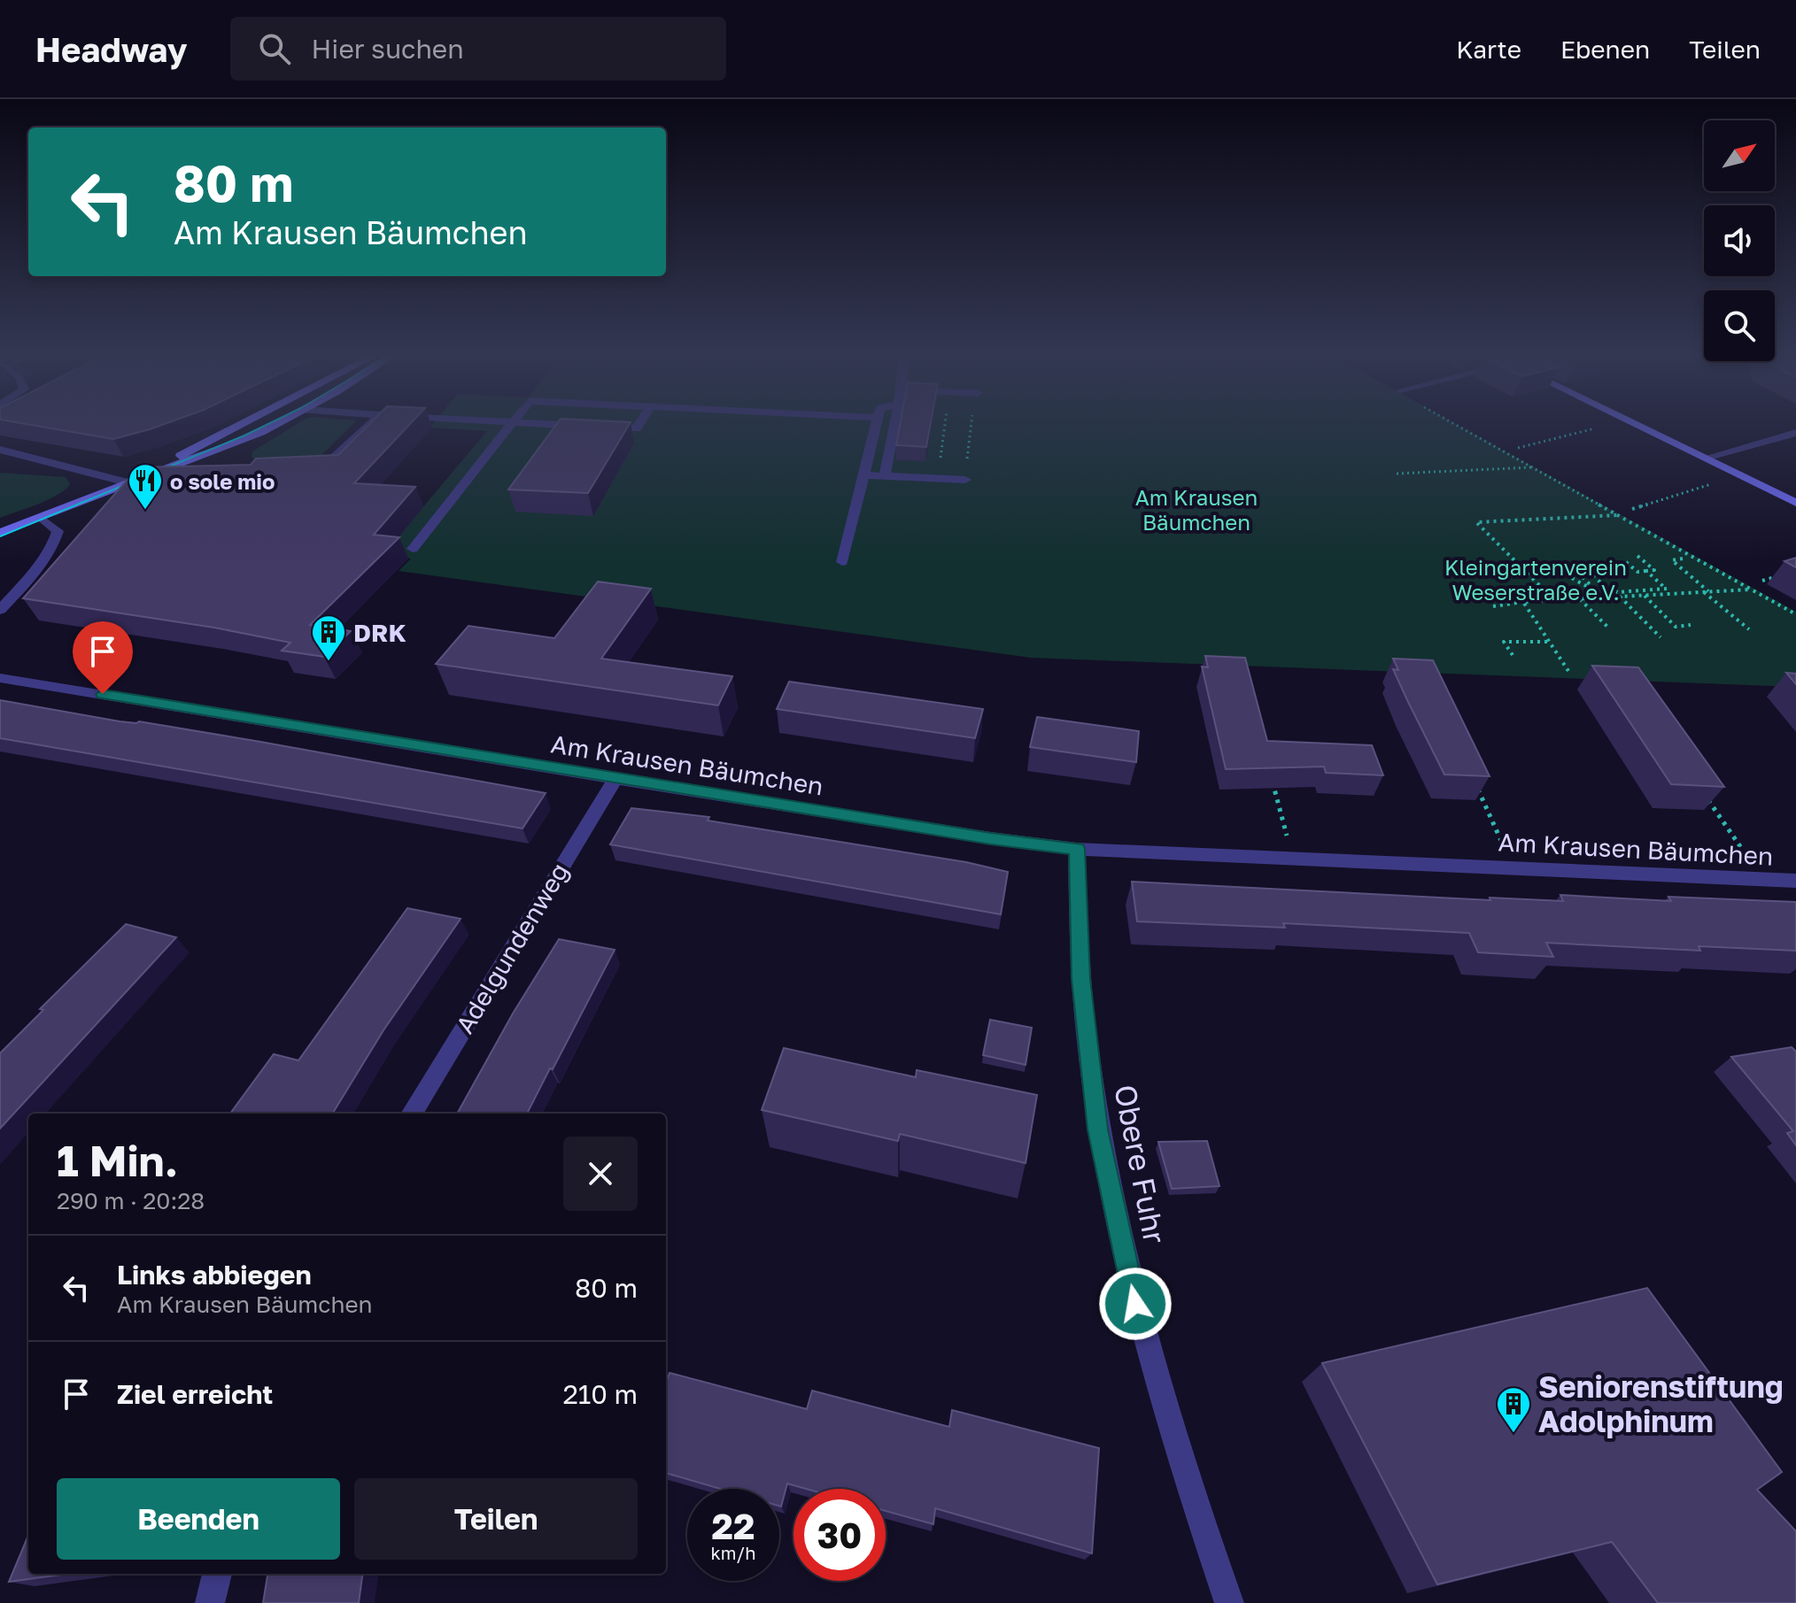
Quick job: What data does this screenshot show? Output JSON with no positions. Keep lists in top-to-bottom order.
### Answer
{
  "streets": {
    "street": ["Am Krausen Bäumchen", "Adelgundenweg", "Obere Fuhr"]
  },
  "crossings": [
    ["Am Krausen Bäumchen", "Adelgundenweg"],
    ["Am Krausen Bäumchen", "Obere Fuhr"]
  ],
  "parks": ["Am Krausen Bäumchen", "Kleingartenverein Weserstraße e.V."],
  "places": {
    "restaurant": ["o sole mio"],
    "building": ["DRK", "Seniorenstiftung Adolphinum"]
  },
  "north": "top right",
  "page": {
    "header": "Headway",
    "search": "Hier suchen",
    "nav": ["Karte", "Ebenen", "Teilen"],
    "turn": ["80 m", "Am Krausen Bäumchen"],
    "heading": ["1 Min.", "290 m · 20:28"],
    "list": [
      {
        "name": "Links abbiegen",
        "note": "Am Krausen Bäumchen",
        "value": "80 m"
      },
      {
        "name": "Ziel erreicht",
        "value": "210 m"
      }
    ],
    "buttons": ["Beenden", "Teilen"],
    "speed": "22 km/h",
    "limit": "30"
  }
}
